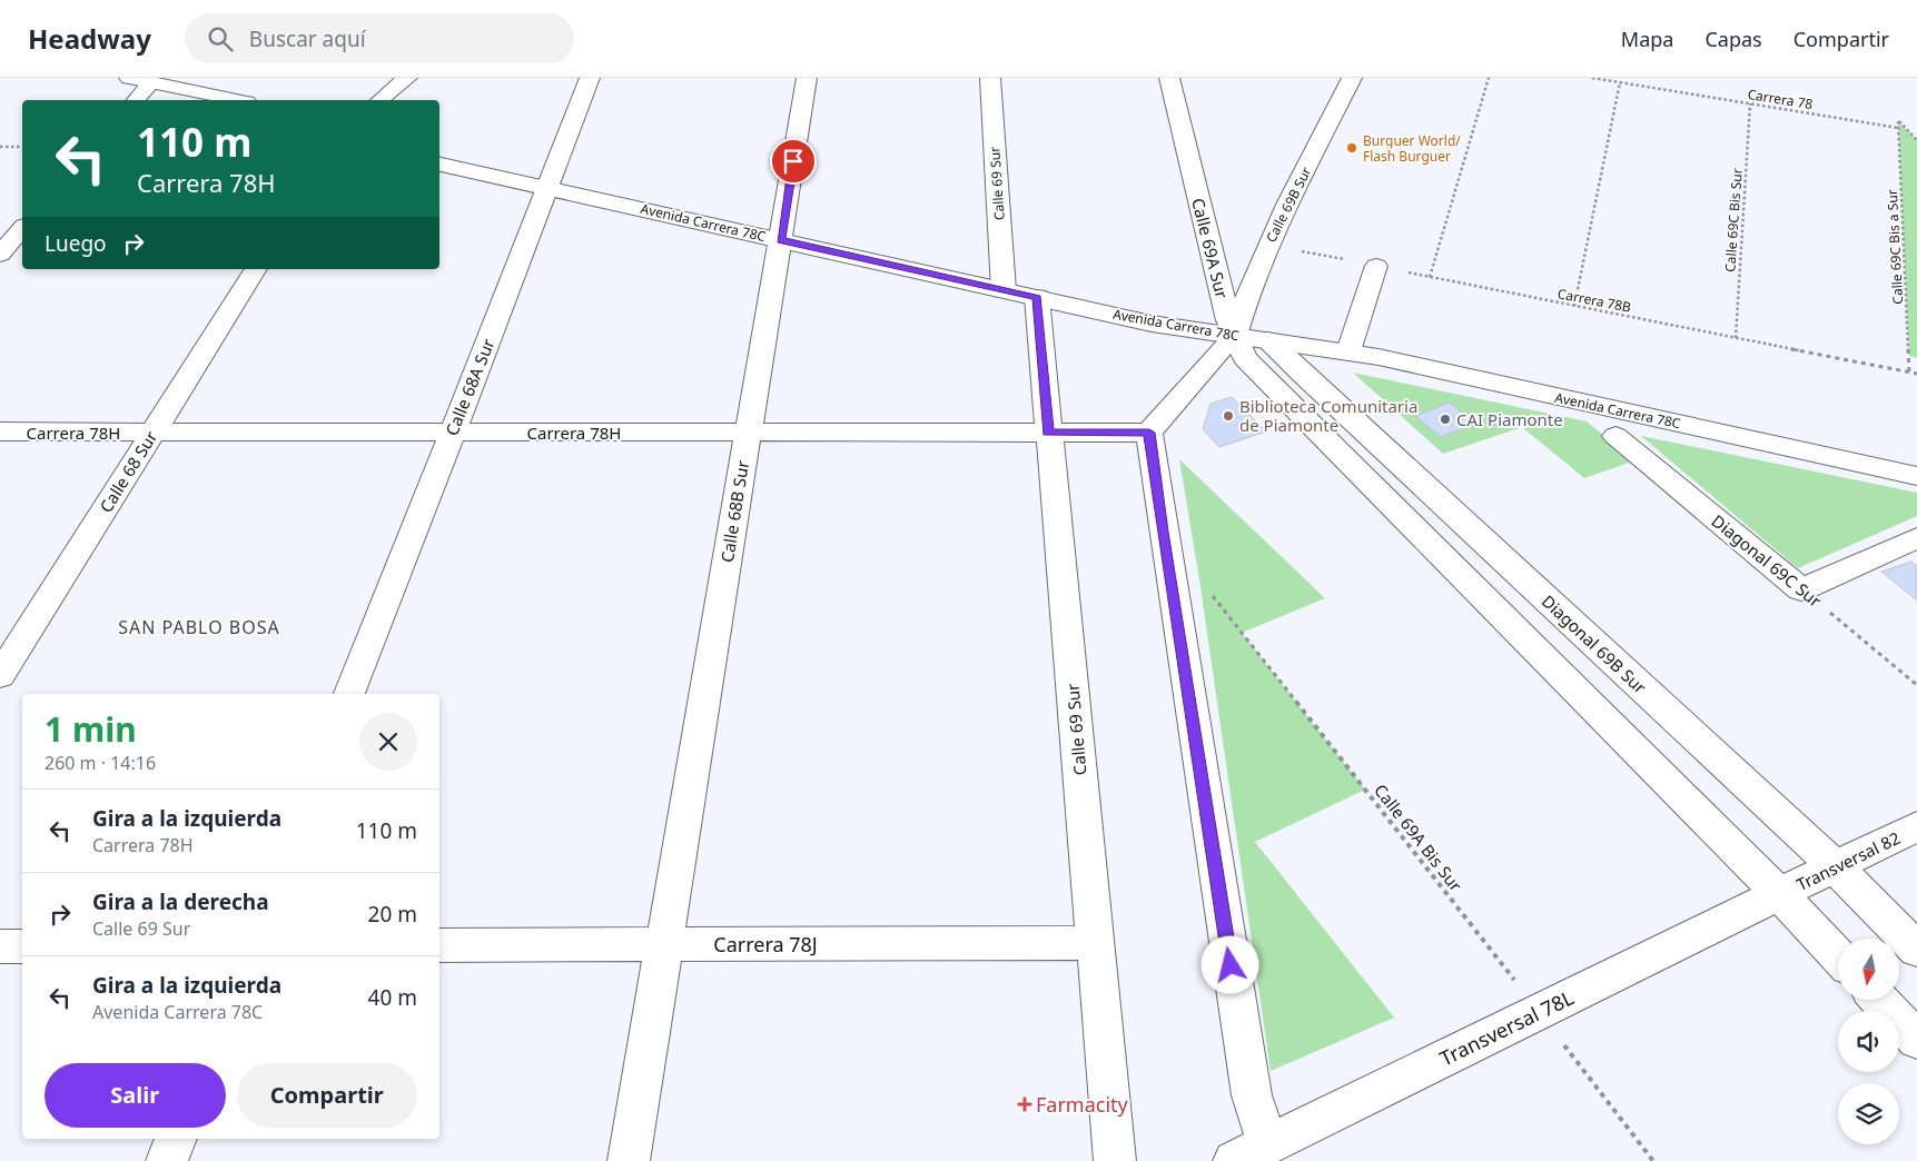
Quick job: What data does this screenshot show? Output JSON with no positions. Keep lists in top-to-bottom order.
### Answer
{
  "streets": {
    "street": [
      "Calle 69 Sur",
      "Calle 69B Sur",
      "Avenida Carrera 78C",
      "Calle 69A Sur",
      "Calle 68A Sur",
      "Carrera 78H",
      "Calle 68 Sur",
      "Calle 68B Sur",
      "Diagonal 69C Sur",
      "Diagonal 69B Sur",
      "Transversal 82",
      "Carrera 78J",
      "Transversal 78L"
    ],
    "path": [
      "Carrera 78",
      "Calle 69C Bis Sur",
      "Calle 69C Bis a Sur",
      "Carrera 78B",
      "Calle 69A Bis Sur"
    ]
  },
  "crossings": [
    ["Carrera 78", "Calle 69C Bis Sur"],
    ["Carrera 78", "Calle 69C Bis a Sur"],
    ["Calle 69 Sur", "Avenida Carrera 78C"],
    ["Calle 69 Sur", "Carrera 78H"],
    ["Calle 69 Sur", "Carrera 78J"],
    ["Calle 69B Sur", "Avenida Carrera 78C"],
    ["Calle 69B Sur", "Calle 69A Sur"],
    ["Calle 69B Sur", "Carrera 78B"],
    ["Calle 69C Bis Sur", "Carrera 78B"],
    ["Avenida Carrera 78C", "Calle 69A Sur"],
    ["Avenida Carrera 78C", "Calle 68A Sur"],
    ["Avenida Carrera 78C", "Calle 68B Sur"],
    ["Avenida Carrera 78C", "Diagonal 69B Sur"],
    ["Calle 69C Bis a Sur", "Carrera 78B"],
    ["Calle 68A Sur", "Carrera 78H"],
    ["Carrera 78H", "Calle 68 Sur"],
    ["Carrera 78H", "Calle 68B Sur"],
    ["Calle 68B Sur", "Carrera 78J"],
    ["Diagonal 69B Sur", "Transversal 82"],
    ["Calle 69A Bis Sur", "Transversal 78L"],
    ["Transversal 82", "Transversal 78L"]
  ],
  "districts": ["SAN PABLO BOSA"],
  "places": {
    "other": ["Burguer World/ Flash Burguer", "Biblioteca Comunitaria de Piamonte", "CAI Piamonte"],
    "health": ["Farmacity"]
  },
  "north": "bottom",
  "page": {
    "header": "Headway",
    "search": "Buscar aquí",
    "nav": ["Mapa", "Capas", "Compartir"],
    "turn": ["110 m", "Carrera 78H"],
    "then": "Luego",
    "heading": ["1 min", "260 m · 14:16"],
    "list": [
      {
        "name": "Gira a la izquierda",
        "note": "Carrera 78H",
        "value": "110 m"
      },
      {
        "name": "Gira a la derecha",
        "note": "Calle 69 Sur",
        "value": "20 m"
      },
      {
        "name": "Gira a la izquierda",
        "note": "Avenida Carrera 78C",
        "value": "40 m"
      }
    ],
    "buttons": ["Salir", "Compartir"]
  }
}
